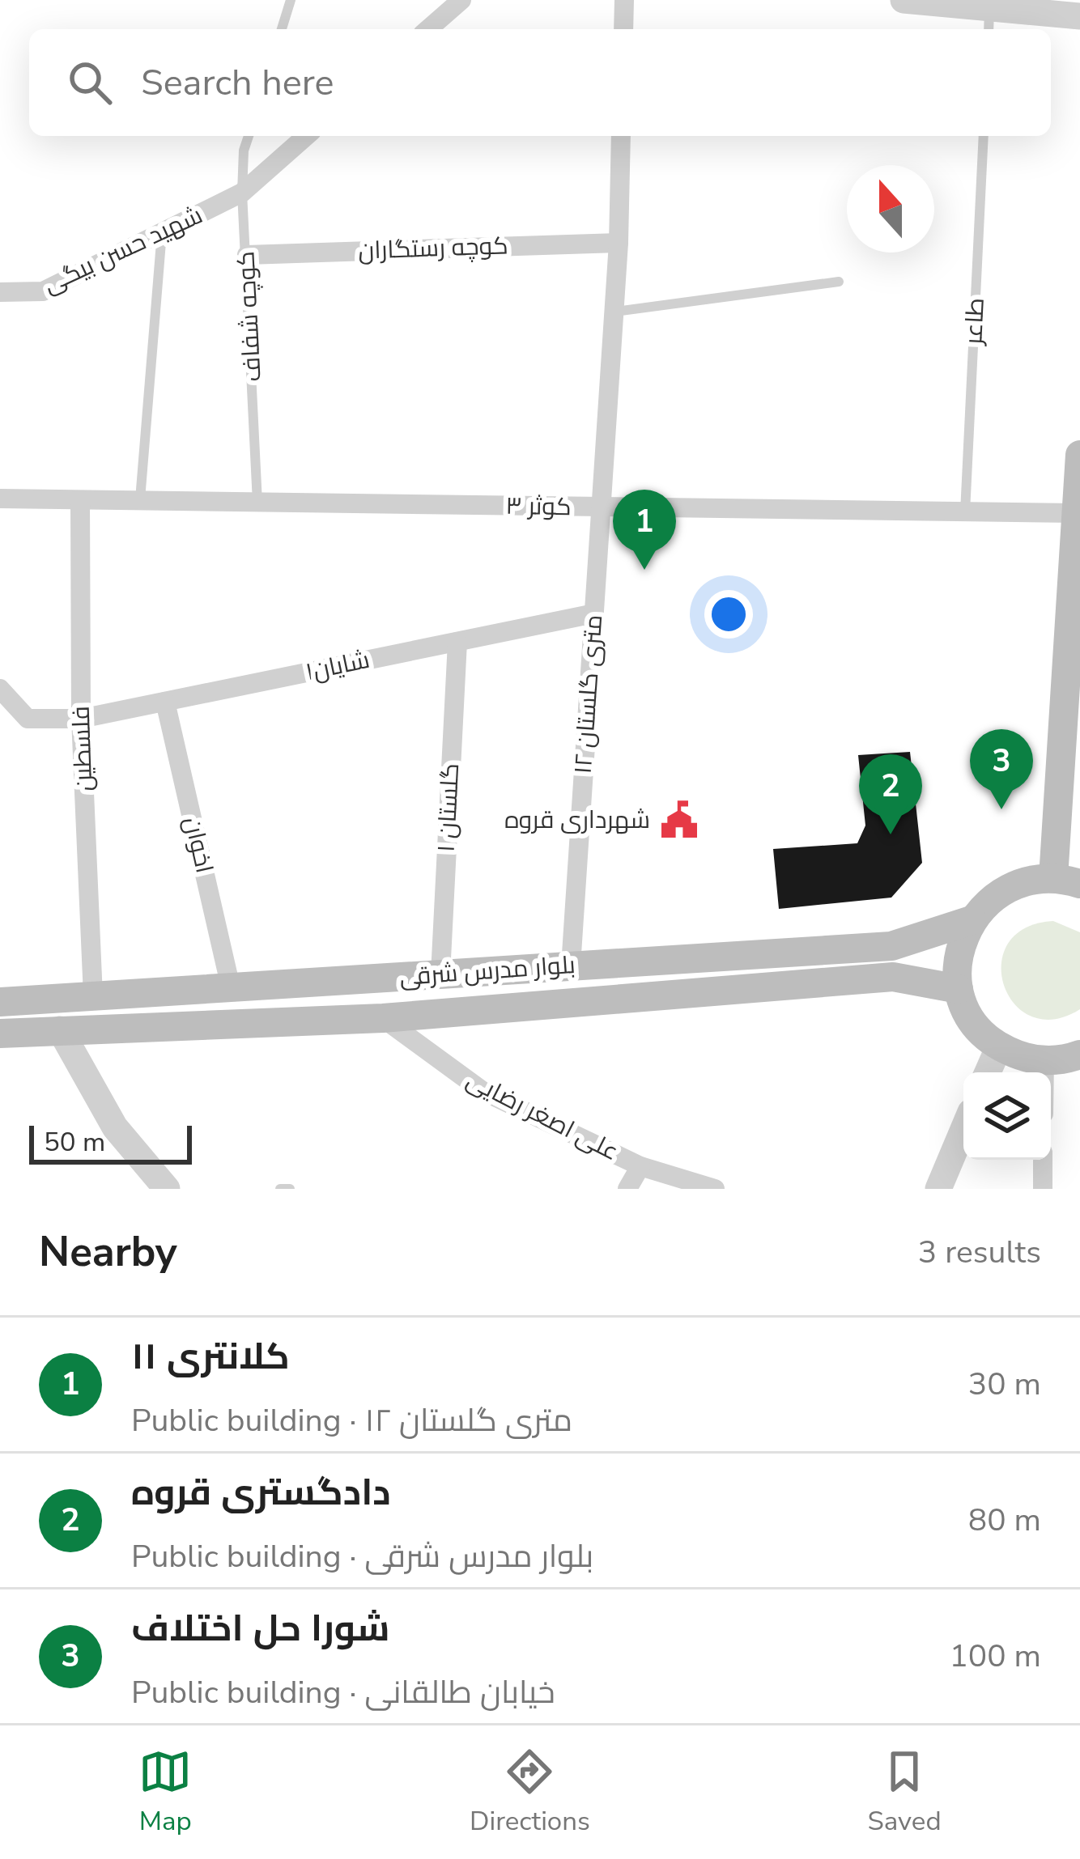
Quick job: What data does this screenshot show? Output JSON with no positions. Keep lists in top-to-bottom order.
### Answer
{
  "streets": {
    "main road": ["بلوار مدرس شرقی"],
    "street": [
      "کوچه رستگاران",
      "شهید حسن بیگی",
      "کوثر ۳",
      "شایان۱",
      "۱۲ متری گلستان",
      "فلسطین",
      "گلستان ۱",
      "اخوان",
      "علی اصغر رضایی"
    ],
    "lane": ["کوچه شفاف", "طاعر"]
  },
  "crossings": [
    ["کوچه رستگاران", "کوچه شفاف"],
    ["کوچه رستگاران", "۱۲ متری گلستان"],
    ["شهید حسن بیگی", "کوچه شفاف"],
    ["کوچه شفاف", "کوثر ۳"],
    ["طاعر", "کوثر ۳"],
    ["کوثر ۳", "۱۲ متری گلستان"],
    ["کوثر ۳", "فلسطین"],
    ["شایان۱", "۱۲ متری گلستان"],
    ["شایان۱", "فلسطین"],
    ["شایان۱", "گلستان ۱"],
    ["شایان۱", "اخوان"],
    ["۱۲ متری گلستان", "بلوار مدرس شرقی"],
    ["فلسطین", "بلوار مدرس شرقی"],
    ["گلستان ۱", "بلوار مدرس شرقی"],
    ["اخوان", "بلوار مدرس شرقی"],
    ["بلوار مدرس شرقی", "علی اصغر رضایی"]
  ],
  "places": {
    "public building": ["شهرداری قروه"]
  },
  "scale_bar": "50 m",
  "north": "top",
  "page": {
    "search": "Search here",
    "pins": ["1", "3", "2"],
    "scale": "50 m",
    "heading": ["Nearby", "3 results"],
    "list": [
      {
        "mark": "1",
        "name": "کلانتری ۱۱",
        "note": "Public building · ۱۲ متری گلستان",
        "value": "30 m"
      },
      {
        "mark": "2",
        "name": "دادگستری قروه",
        "note": "Public building · بلوار مدرس شرقی",
        "value": "80 m"
      },
      {
        "mark": "3",
        "name": "شورا حل اختلاف",
        "note": "Public building · خیابان طالقانی",
        "value": "100 m"
      }
    ],
    "nav": ["Map", "Directions", "Saved"]
  }
}
